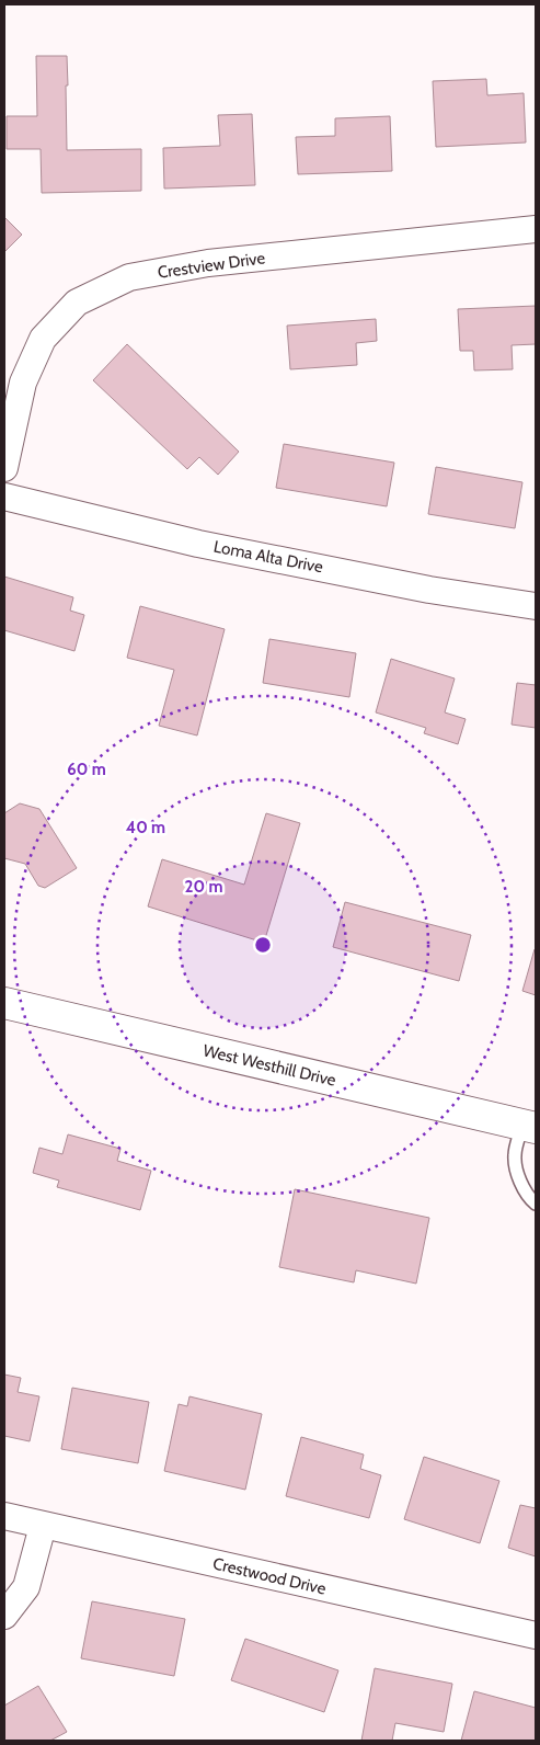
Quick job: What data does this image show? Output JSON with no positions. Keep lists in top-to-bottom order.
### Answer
{
  "streets": {
    "street": [
      "Crestview Drive",
      "Loma Alta Drive",
      "West Westhill Drive",
      "Crestwood Drive"
    ]
  },
  "rings": ["60 m", "40 m", "20 m"]
}
